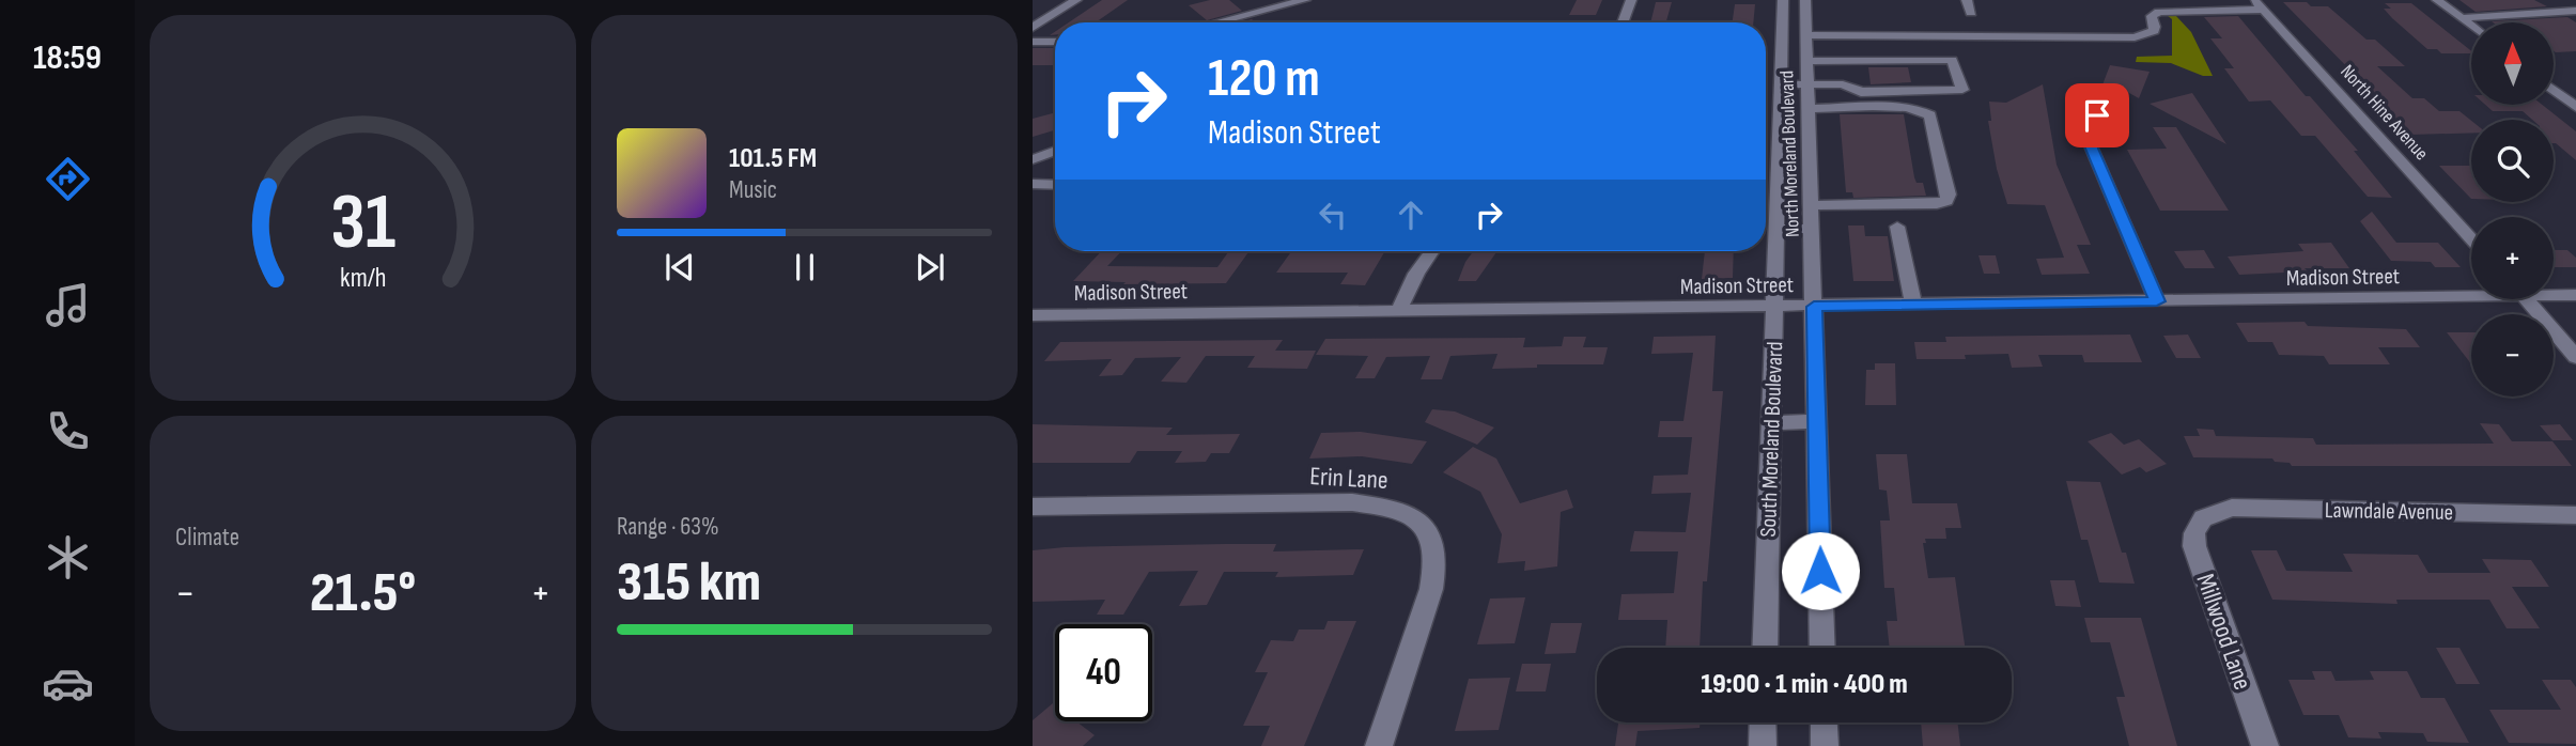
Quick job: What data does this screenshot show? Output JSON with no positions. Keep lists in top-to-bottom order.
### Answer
{
  "streets": {
    "street": [
      "North Hine Avenue",
      "North Moreland Boulevard",
      "Madison Street",
      "South Moreland Boulevard",
      "Erin Lane",
      "Lawndale Avenue",
      "Millwood Lane"
    ]
  },
  "crossings": [
    ["North Moreland Boulevard", "Madison Street"],
    ["North Moreland Boulevard", "South Moreland Boulevard"],
    ["Madison Street", "South Moreland Boulevard"],
    ["Lawndale Avenue", "Millwood Lane"]
  ],
  "north": "top",
  "page": {
    "tabs": "18:59",
    "map_buttons": ["+", "−"],
    "turn": ["120 m", "Madison Street"],
    "song": ["101.5 FM", "Music"],
    "tile": [
      "Climate",
      ["Range · 63%", "315 km"]
    ],
    "heat": ["−", "21.5°", "+"],
    "limit": "40",
    "trip": "19:00 · 1 min · 400 m",
    "gauge": ["31", "km/h"]
  }
}
